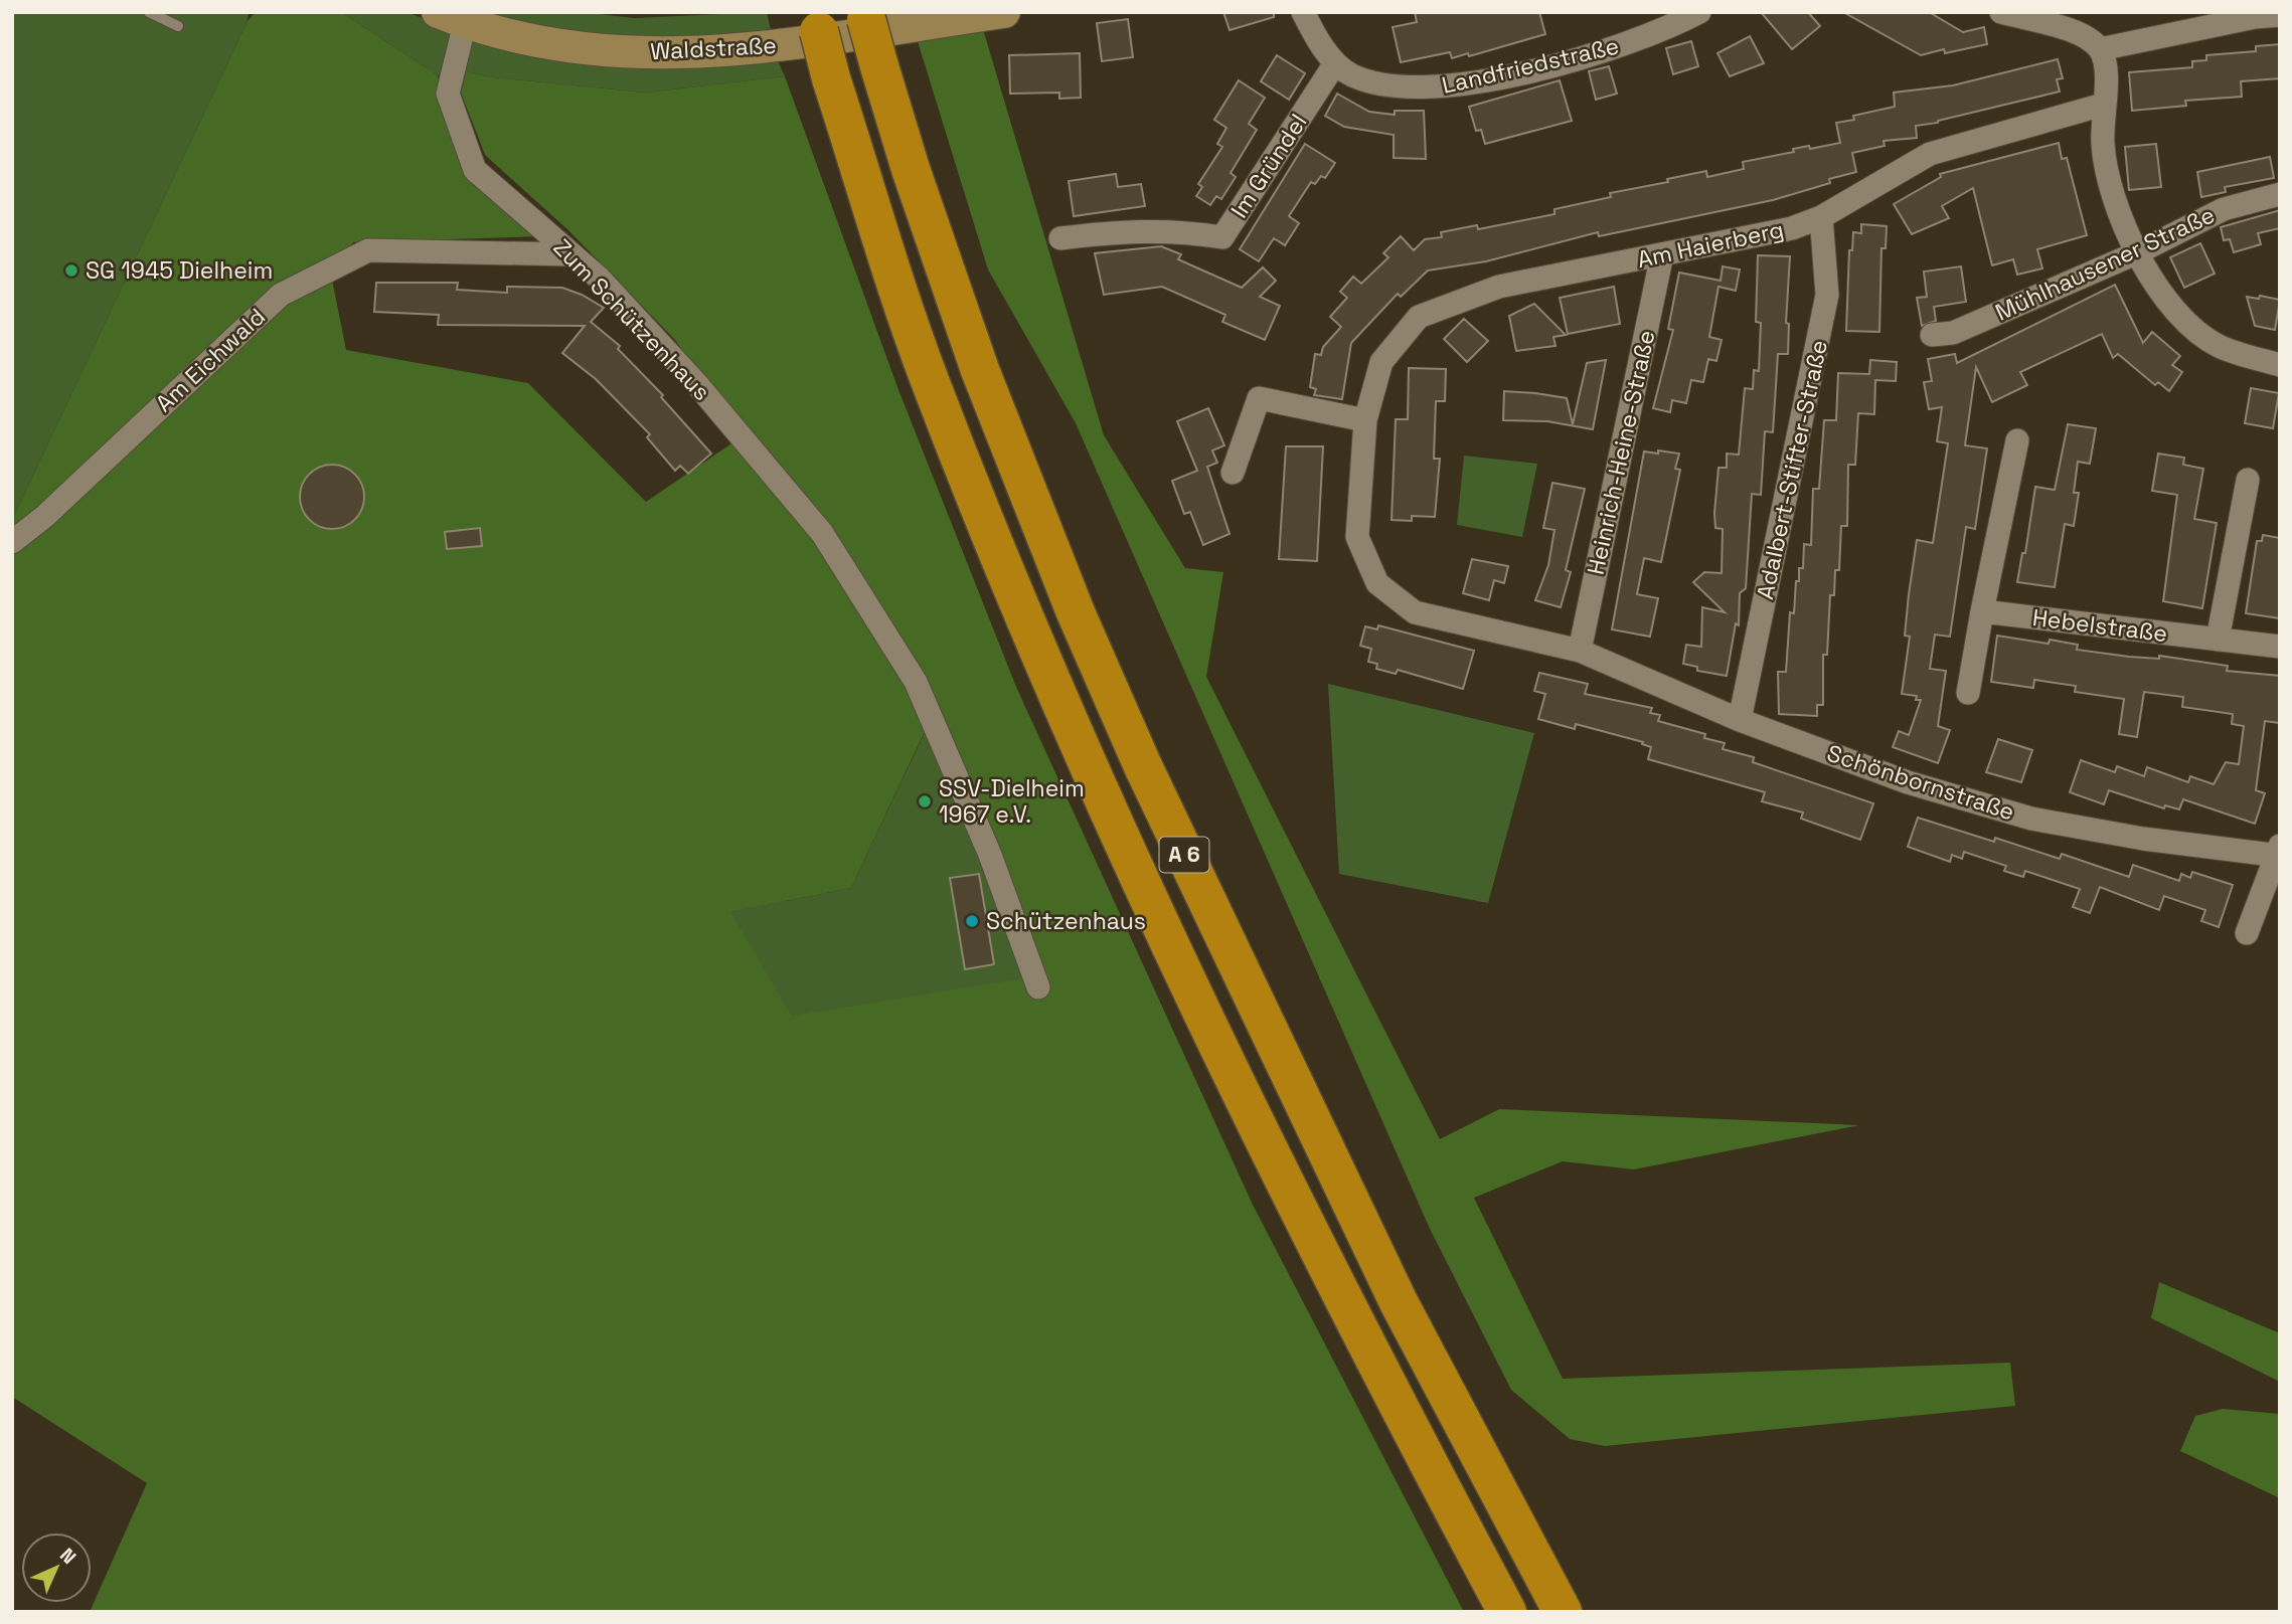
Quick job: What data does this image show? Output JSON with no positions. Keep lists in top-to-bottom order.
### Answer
{
  "streets": {
    "highway": ["A 6"],
    "street": [
      "Waldstraße",
      "Landfriedstraße",
      "Im Gründel",
      "Am Haierberg",
      "Mühlhausener Straße",
      "Zum Schützenhaus",
      "Am Eichwald",
      "Heinrich-Heine-Straße",
      "Adalbert-Stifter-Straße",
      "Hebelstraße",
      "Schönbornstraße"
    ]
  },
  "crossings": [
    ["Waldstraße", "Zum Schützenhaus"],
    ["Landfriedstraße", "Im Gründel"],
    ["Am Haierberg", "Heinrich-Heine-Straße"],
    ["Am Haierberg", "Adalbert-Stifter-Straße"],
    ["Am Haierberg", "Schönbornstraße"],
    ["Zum Schützenhaus", "Am Eichwald"],
    ["Heinrich-Heine-Straße", "Schönbornstraße"],
    ["Adalbert-Stifter-Straße", "Schönbornstraße"]
  ],
  "places": ["SG 1945 Dielheim", "SSV-Dielheim 1967 e.V.", "Schützenhaus"],
  "north": "top right"
}
